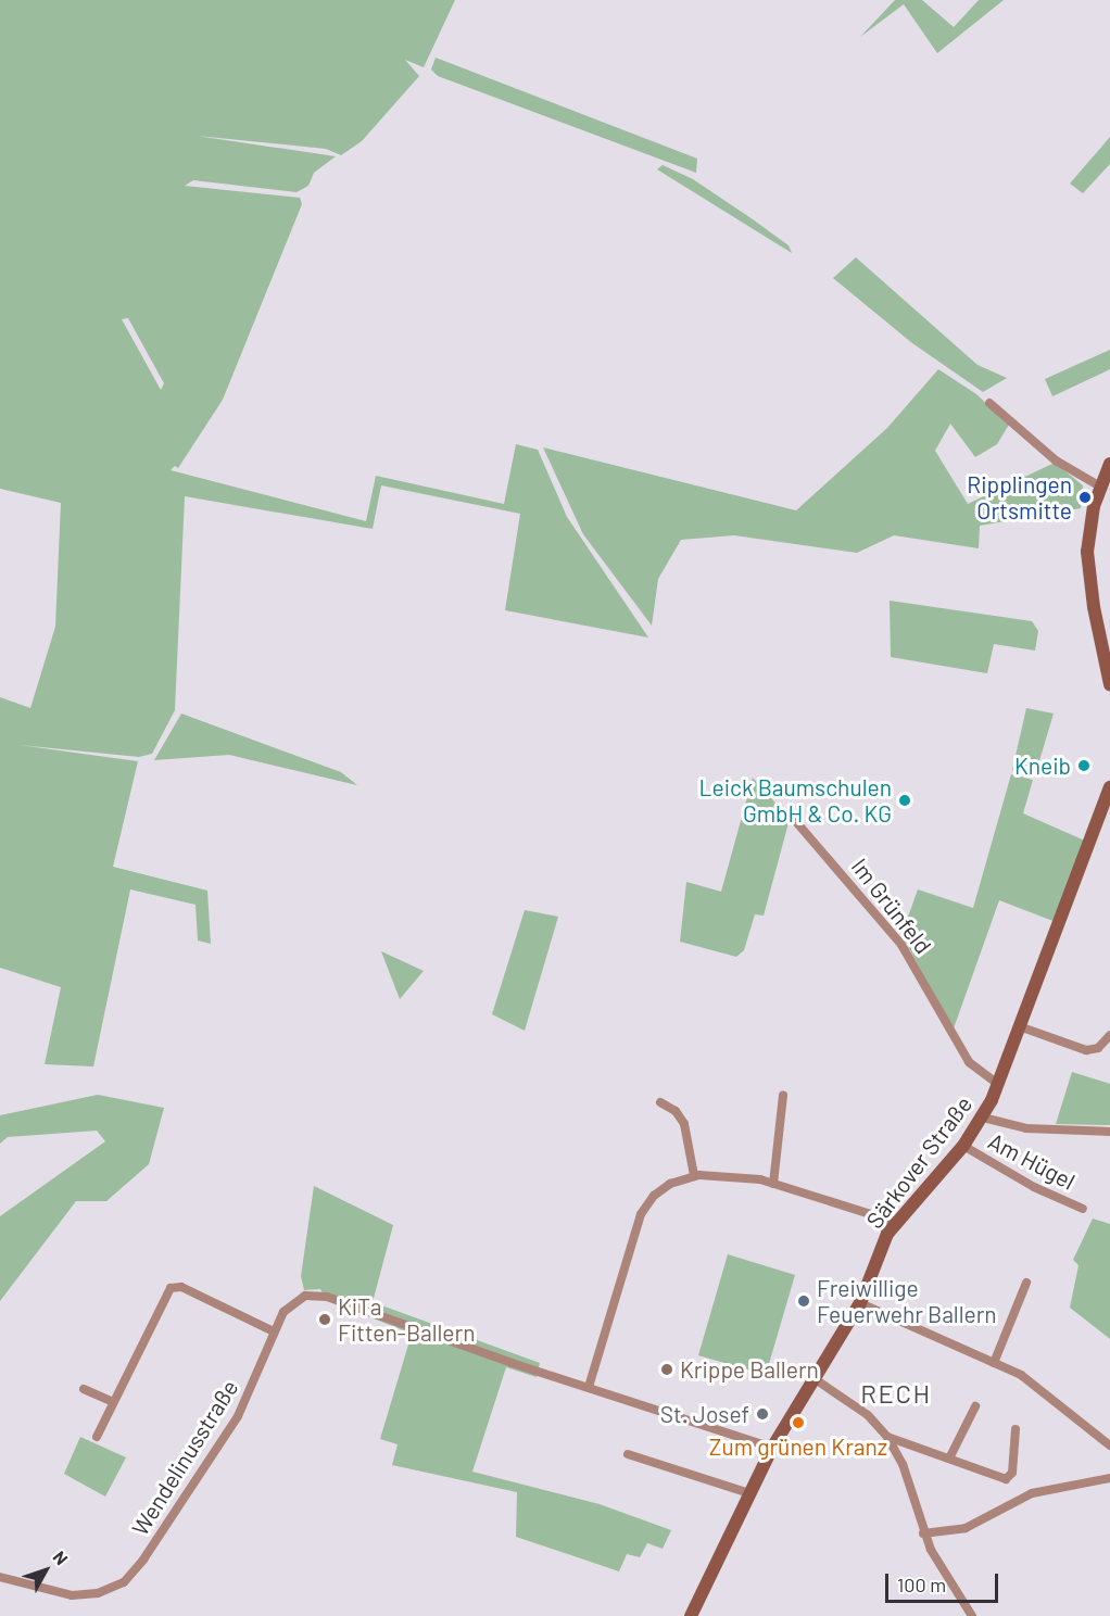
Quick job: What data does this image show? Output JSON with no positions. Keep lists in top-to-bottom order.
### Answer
{
  "streets": {
    "main road": ["Särkover Straße"],
    "street": ["Im Grünfeld", "Am Hügel", "Wendelinusstraße"]
  },
  "crossings": [
    ["Im Grünfeld", "Särkover Straße"],
    ["Am Hügel", "Särkover Straße"],
    ["Särkover Straße", "Wendelinusstraße"]
  ],
  "districts": ["RECH"],
  "places": [
    "Ripplingen Ortsmitte",
    "Kneib",
    "Leick Baumschulen GmbH & Co. KG",
    "Freiwillige Feuerwehr Ballern",
    "KiTa Fitten-Ballern",
    "Krippe Ballern",
    "St. Josef",
    "Zum grünen Kranz"
  ],
  "scale_bar": "100 m",
  "north": "top right"
}
